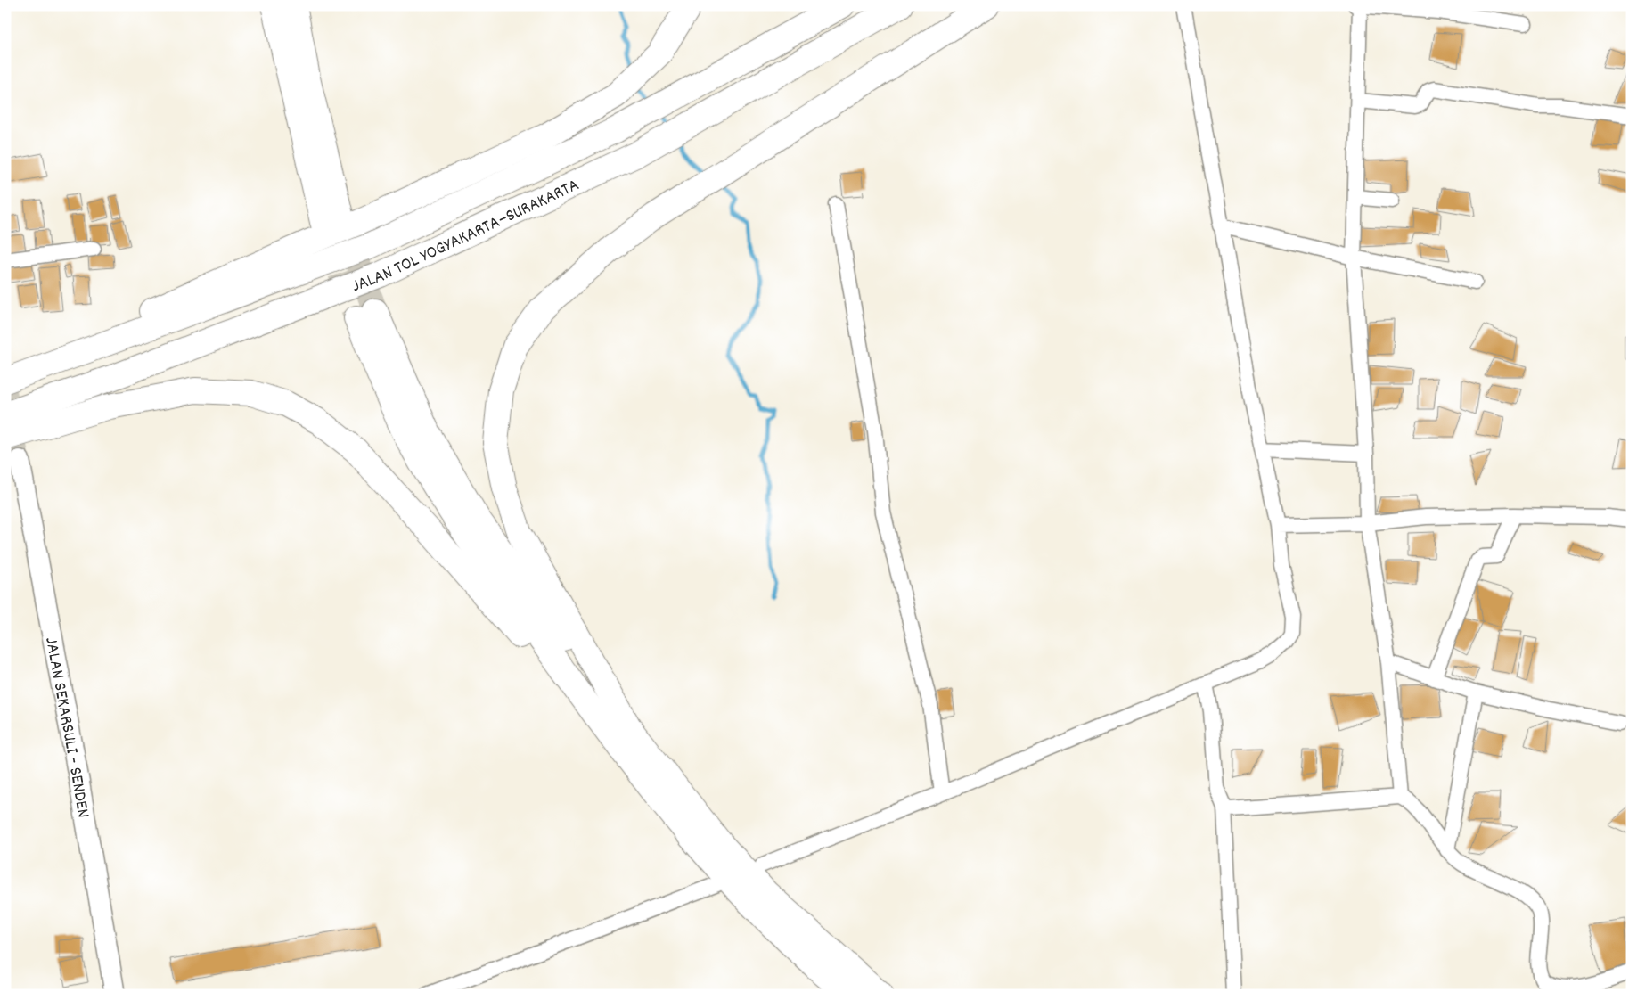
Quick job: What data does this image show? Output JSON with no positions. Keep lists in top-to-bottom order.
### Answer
{
  "streets": {
    "highway": ["JALAN TOL YOGYAKARTA–SURAKARTA"],
    "street": ["JALAN SEKARSULI - SENDEN"]
  }
}
